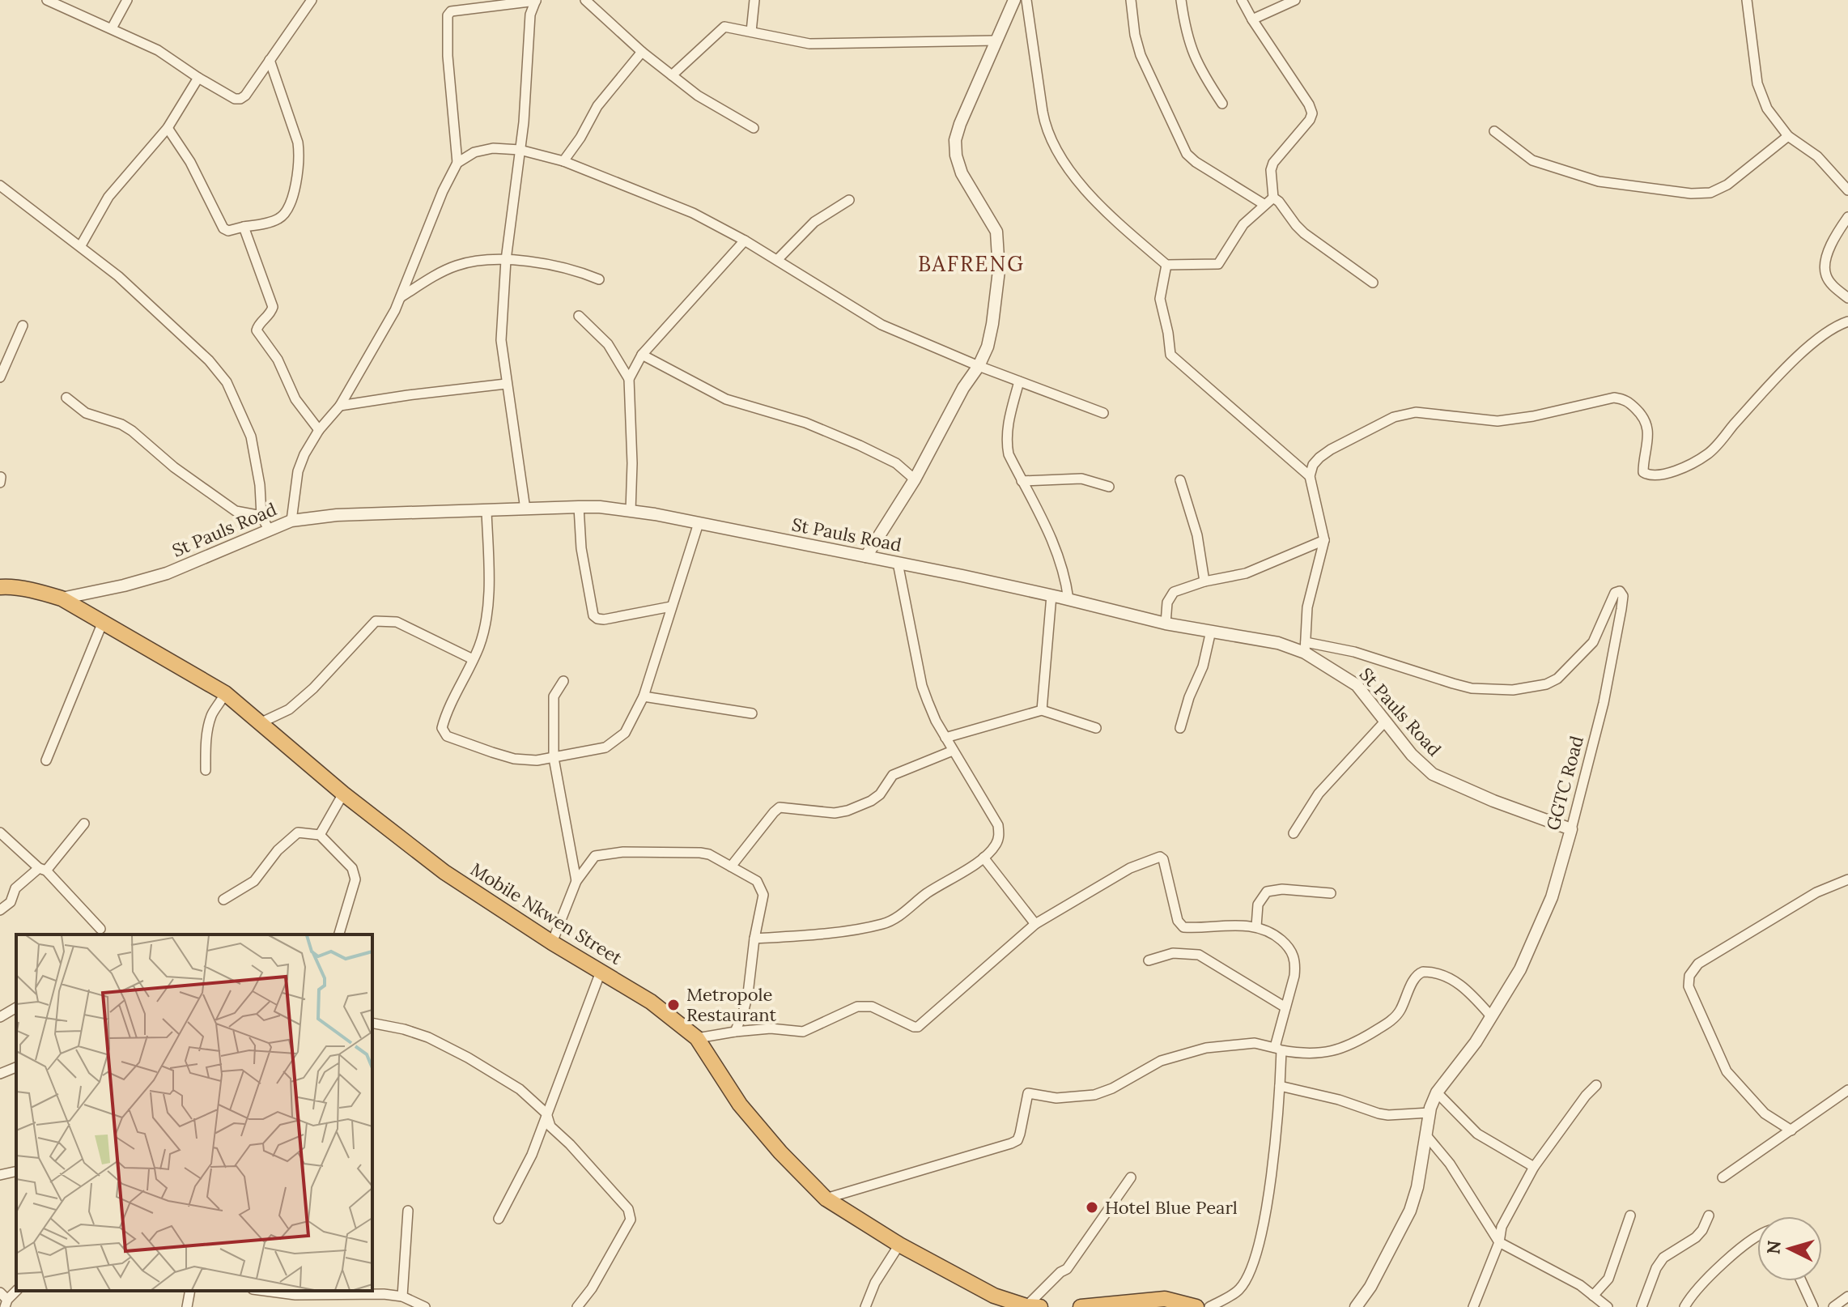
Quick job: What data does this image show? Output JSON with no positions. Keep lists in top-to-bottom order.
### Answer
{
  "streets": {
    "highway": ["Mobile Nkwen Street"],
    "street": ["St Pauls Road", "GGTC Road"]
  },
  "crossings": [
    ["St Pauls Road", "GGTC Road"],
    ["St Pauls Road", "Mobile Nkwen Street"]
  ],
  "districts": ["BAFRENG"],
  "places": ["Metropole Restaurant", "Hotel Blue Pearl"],
  "north": "left"
}
